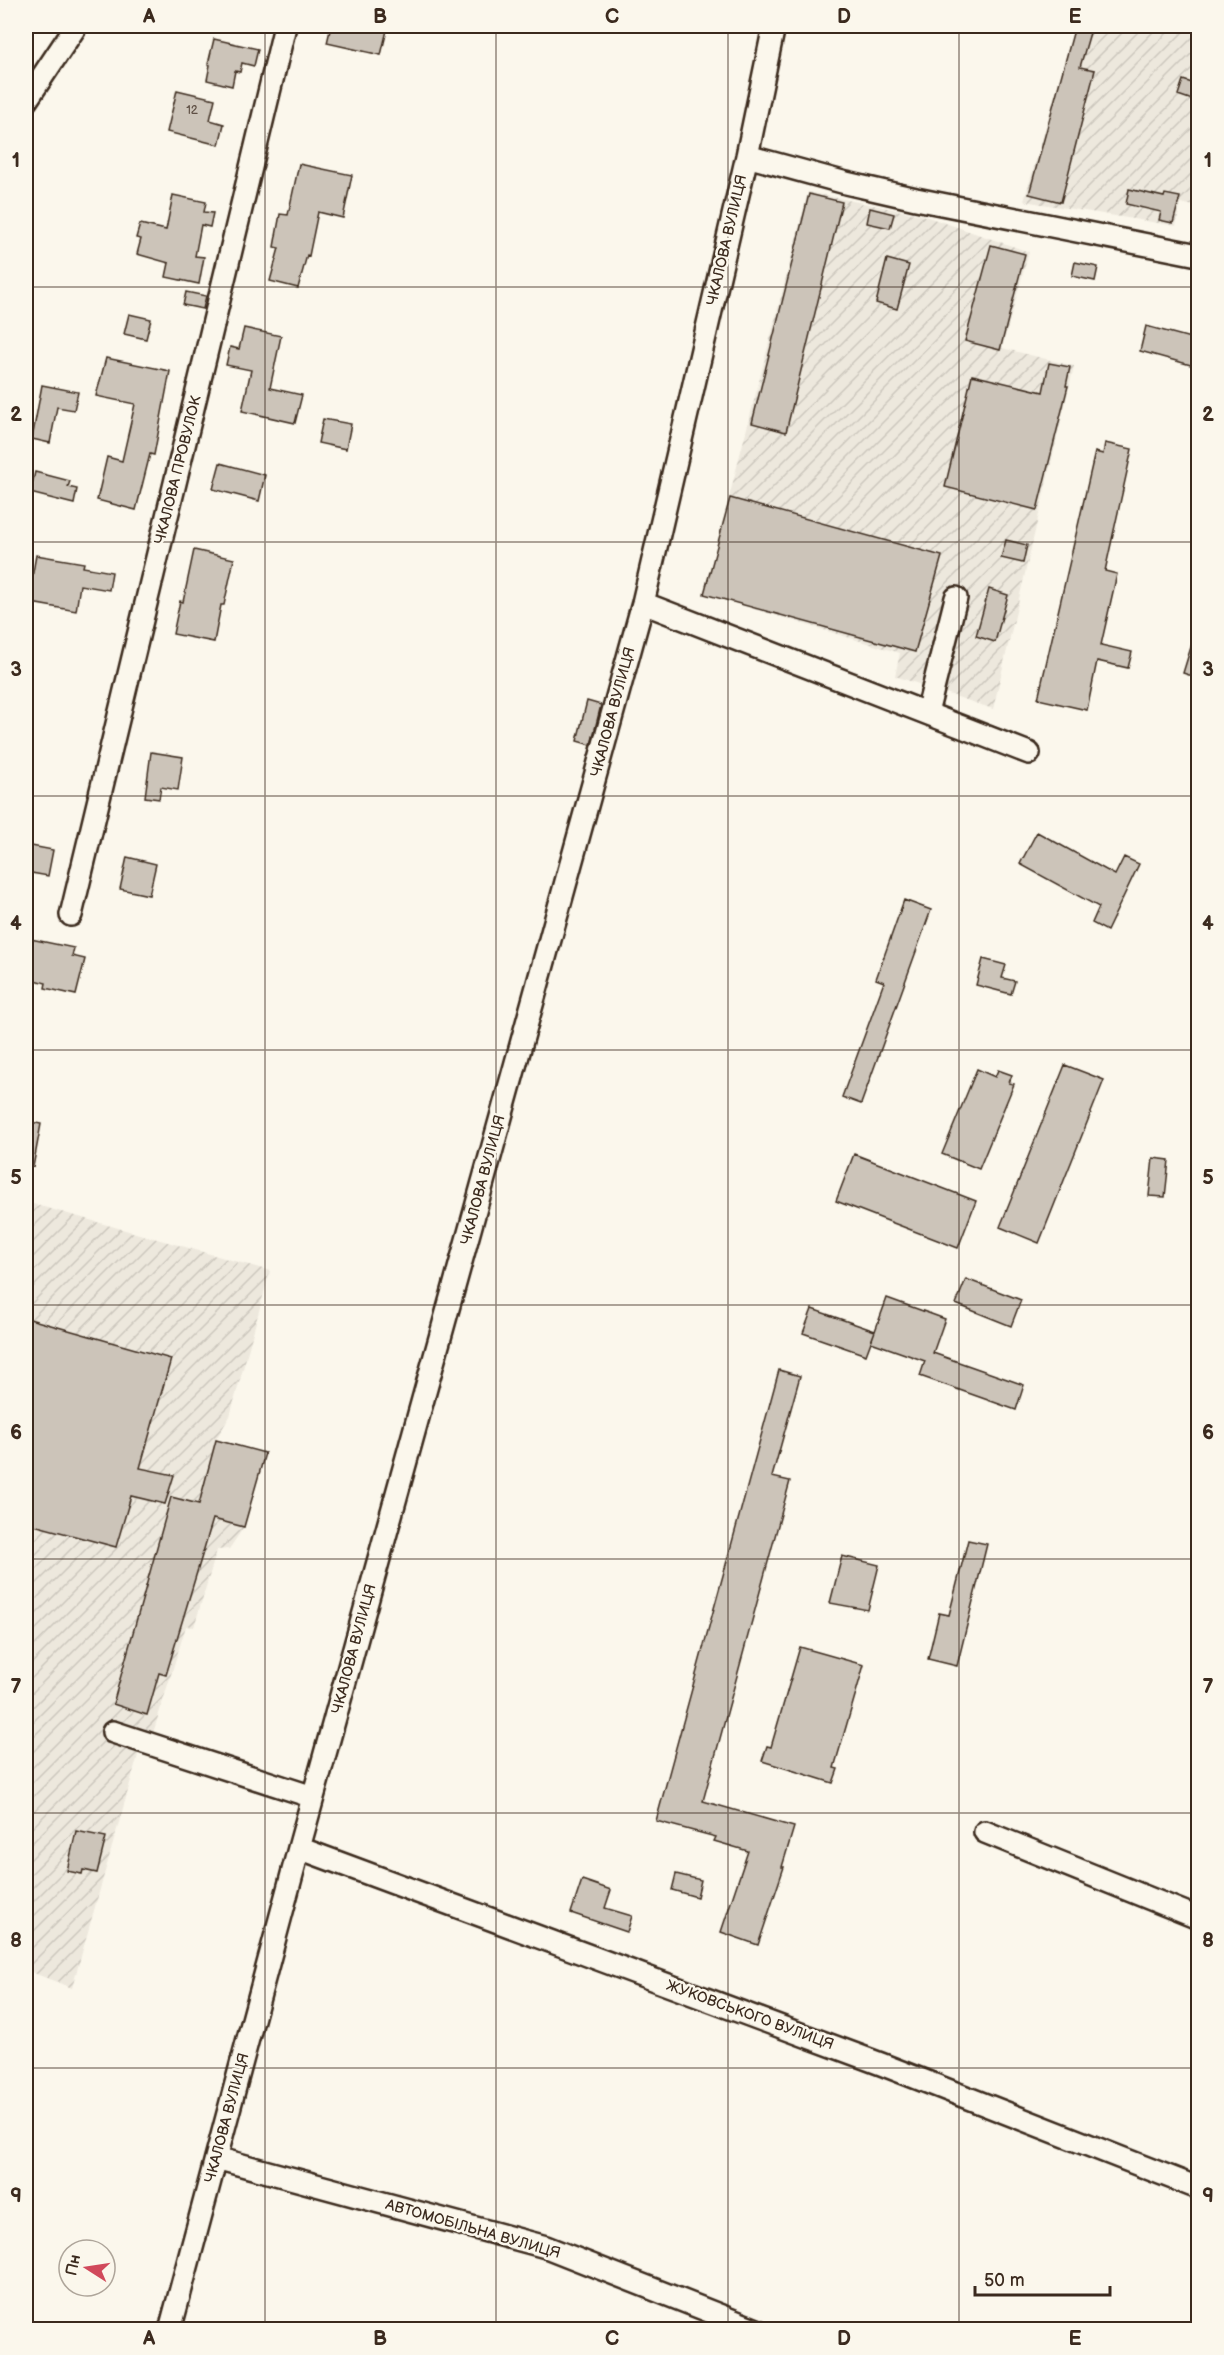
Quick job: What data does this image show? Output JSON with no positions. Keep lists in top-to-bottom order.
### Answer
{
  "streets": {
    "street": [
      "ЧКАЛОВА ВУЛИЦЯ",
      "ЧКАЛОВА ПРОВУЛОК",
      "ЖУКОВСЬКОГО ВУЛИЦЯ",
      "АВТОМОБІЛЬНА ВУЛИЦЯ"
    ]
  },
  "crossings": [
    ["ЧКАЛОВА ВУЛИЦЯ", "ЖУКОВСЬКОГО ВУЛИЦЯ"],
    ["ЧКАЛОВА ВУЛИЦЯ", "АВТОМОБІЛЬНА ВУЛИЦЯ"]
  ],
  "house_numbers": ["12"],
  "scale_bar": "50 m",
  "north": "left",
  "grid": {
    "columns": [
      "A",
      "B",
      "C",
      "D",
      "E"
    ],
    "rows": [
      "1",
      "2",
      "3",
      "4",
      "5",
      "6",
      "7",
      "8",
      "9"
    ]
  }
}
